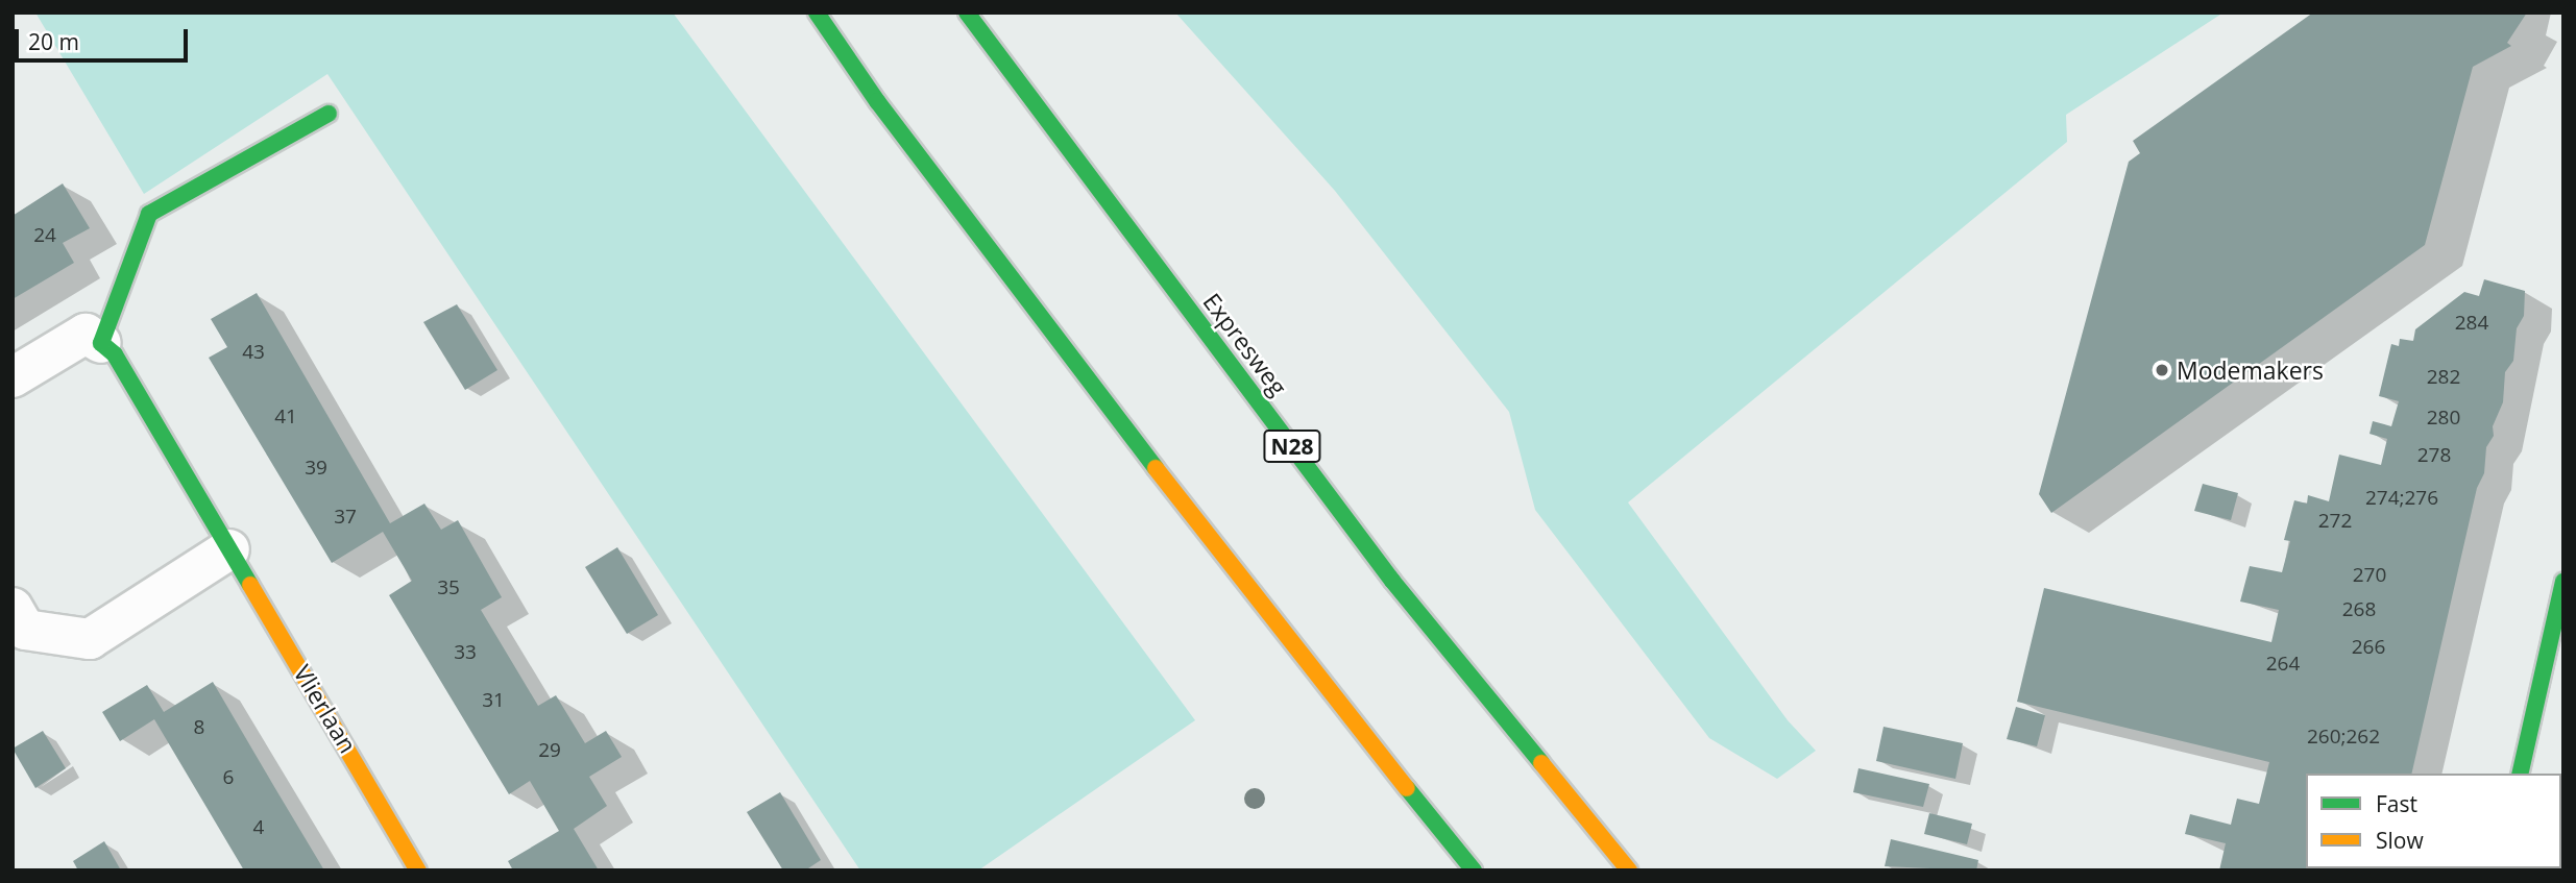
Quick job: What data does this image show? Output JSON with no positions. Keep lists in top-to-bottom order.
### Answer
{
  "streets": {
    "main road": ["Expresweg", "N28", "Vlierlaan"]
  },
  "places": ["Modemakers"],
  "house_numbers": [
    "24",
    "284",
    "43",
    "282",
    "41",
    "280",
    "278",
    "39",
    "274;276",
    "37",
    "272",
    "270",
    "35",
    "268",
    "266",
    "33",
    "264",
    "31",
    "8",
    "260;262",
    "29",
    "6",
    "4"
  ],
  "legend": ["Fast", "Slow"],
  "scale_bar": "20 m"
}
